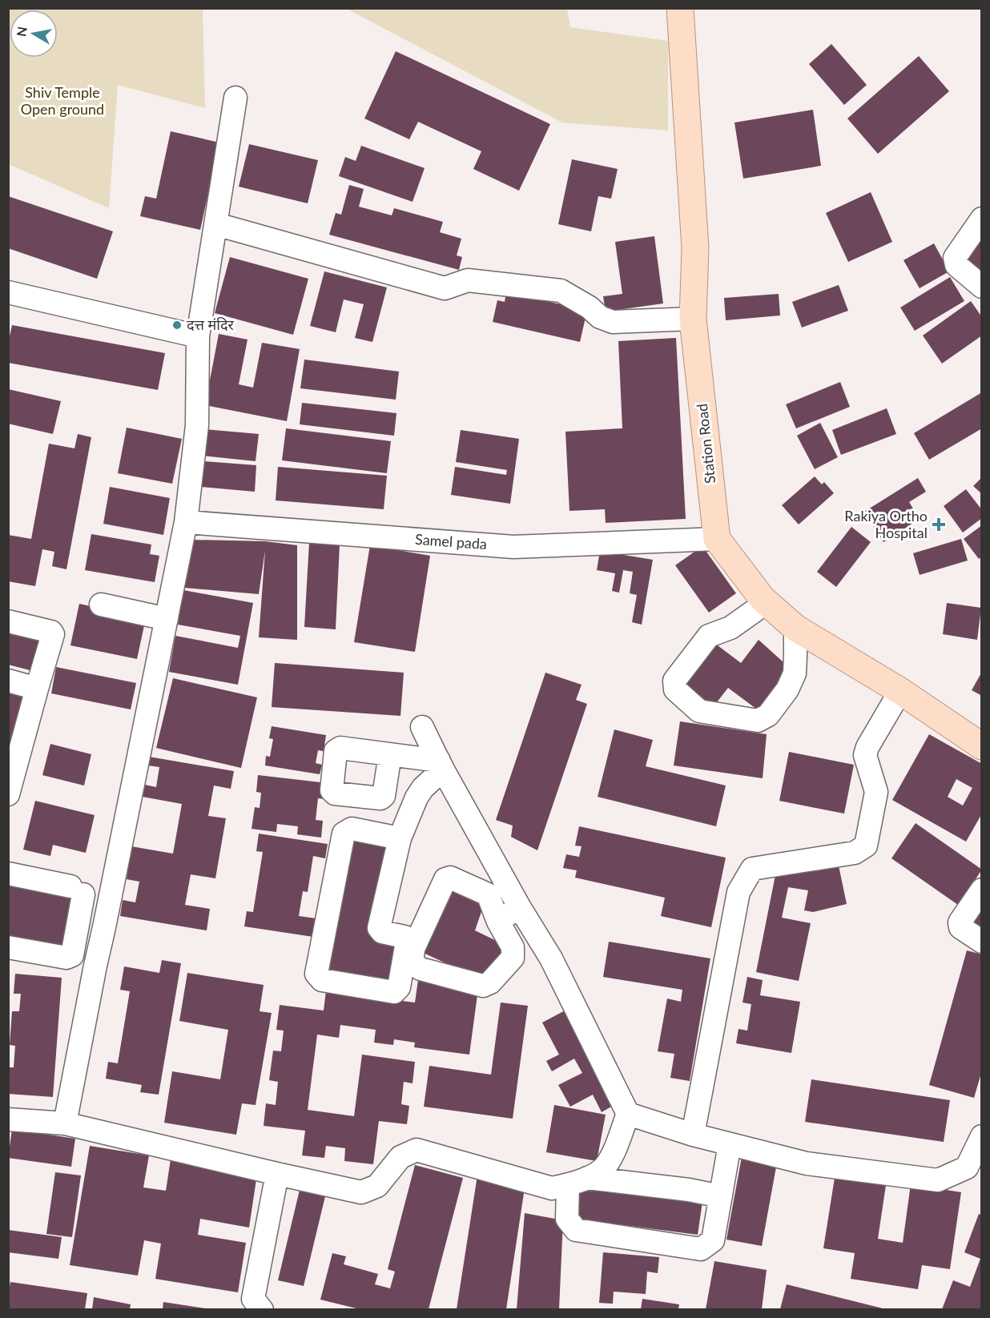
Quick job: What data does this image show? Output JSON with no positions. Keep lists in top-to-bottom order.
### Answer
{
  "streets": {
    "main road": ["Station Road"],
    "street": ["Samel pada"]
  },
  "crossings": [
    ["Station Road", "Samel pada"]
  ],
  "parks": ["Shiv Temple Open ground"],
  "places": {
    "other": ["दत्त मंदिर"],
    "health": ["Rakiya Ortho Hospital"]
  },
  "north": "left"
}
